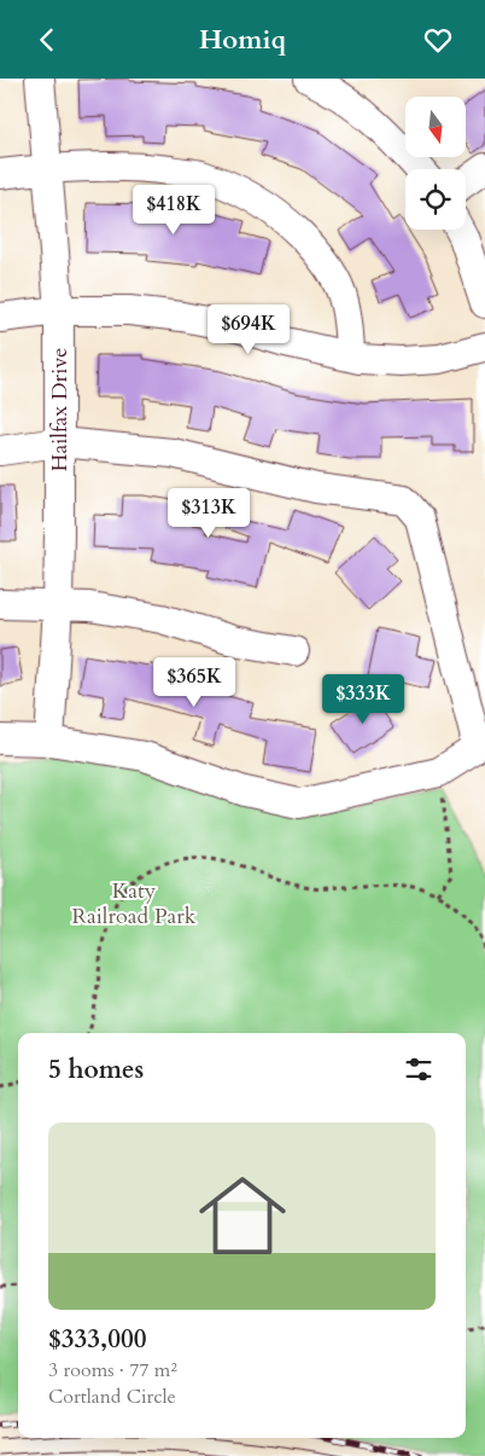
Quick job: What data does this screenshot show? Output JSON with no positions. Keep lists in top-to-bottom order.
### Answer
{
  "streets": {
    "street": ["Hailfax Drive"]
  },
  "parks": ["Katy Railroad Park"],
  "north": "bottom",
  "page": {
    "header": "Homiq",
    "price": [
      "$418K",
      "$694K",
      "$313K",
      "$365K",
      "$333K"
    ],
    "heading": "5 homes",
    "list": [
      {
        "name": "$333,000",
        "note": "3 rooms · 77 m² · Cortland Circle"
      }
    ]
  }
}
